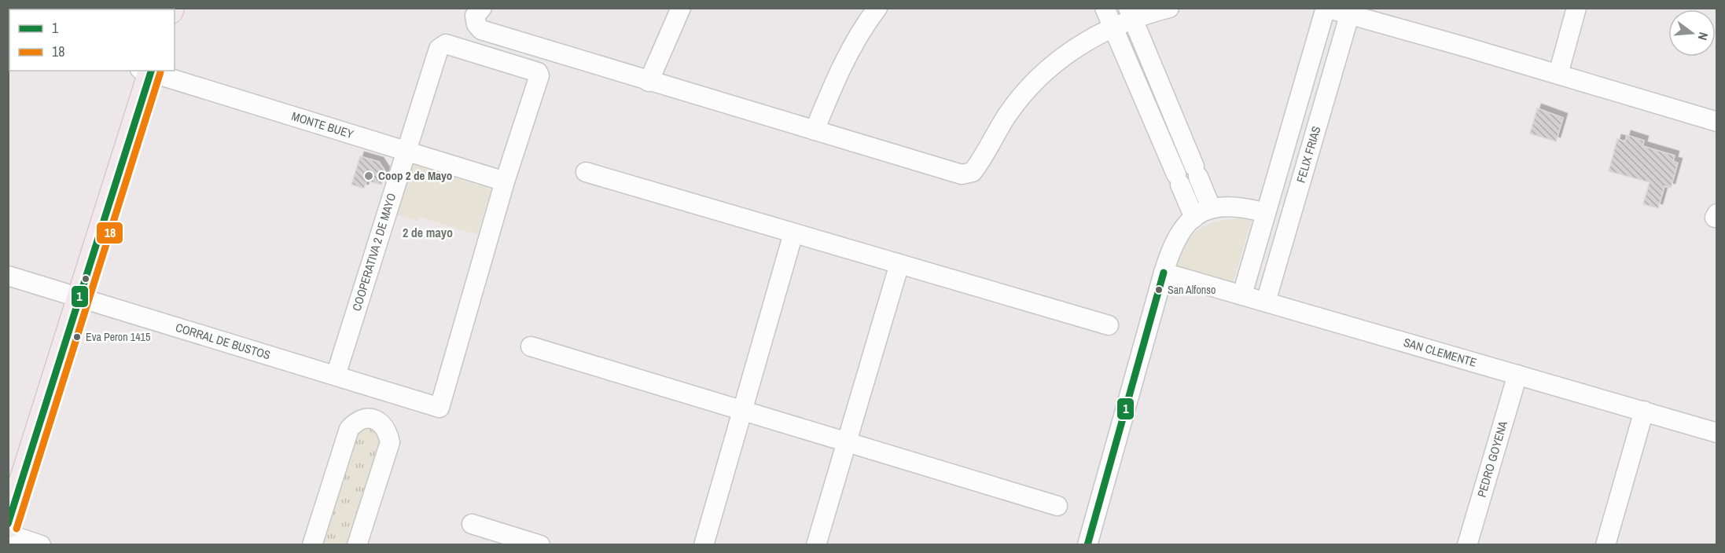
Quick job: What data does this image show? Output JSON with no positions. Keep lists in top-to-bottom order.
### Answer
{
  "streets": {
    "street": [
      "MONTE BUEY",
      "FELIX FRIAS",
      "COOPERATIVA 2 DE MAYO",
      "CORRAL DE BUSTOS",
      "SAN CLEMENTE",
      "PEDRO GOYENA"
    ]
  },
  "crossings": [
    ["MONTE BUEY", "COOPERATIVA 2 DE MAYO"],
    ["MONTE BUEY", "CORRAL DE BUSTOS"],
    ["FELIX FRIAS", "SAN CLEMENTE"],
    ["COOPERATIVA 2 DE MAYO", "CORRAL DE BUSTOS"],
    ["SAN CLEMENTE", "PEDRO GOYENA"]
  ],
  "districts": ["2 de mayo"],
  "places": ["Coop 2 de Mayo", "San Alfonso", "Eva Peron 1415"],
  "lines": ["transit line 1", "transit line 18"],
  "legend": ["1", "18"],
  "north": "right"
}
